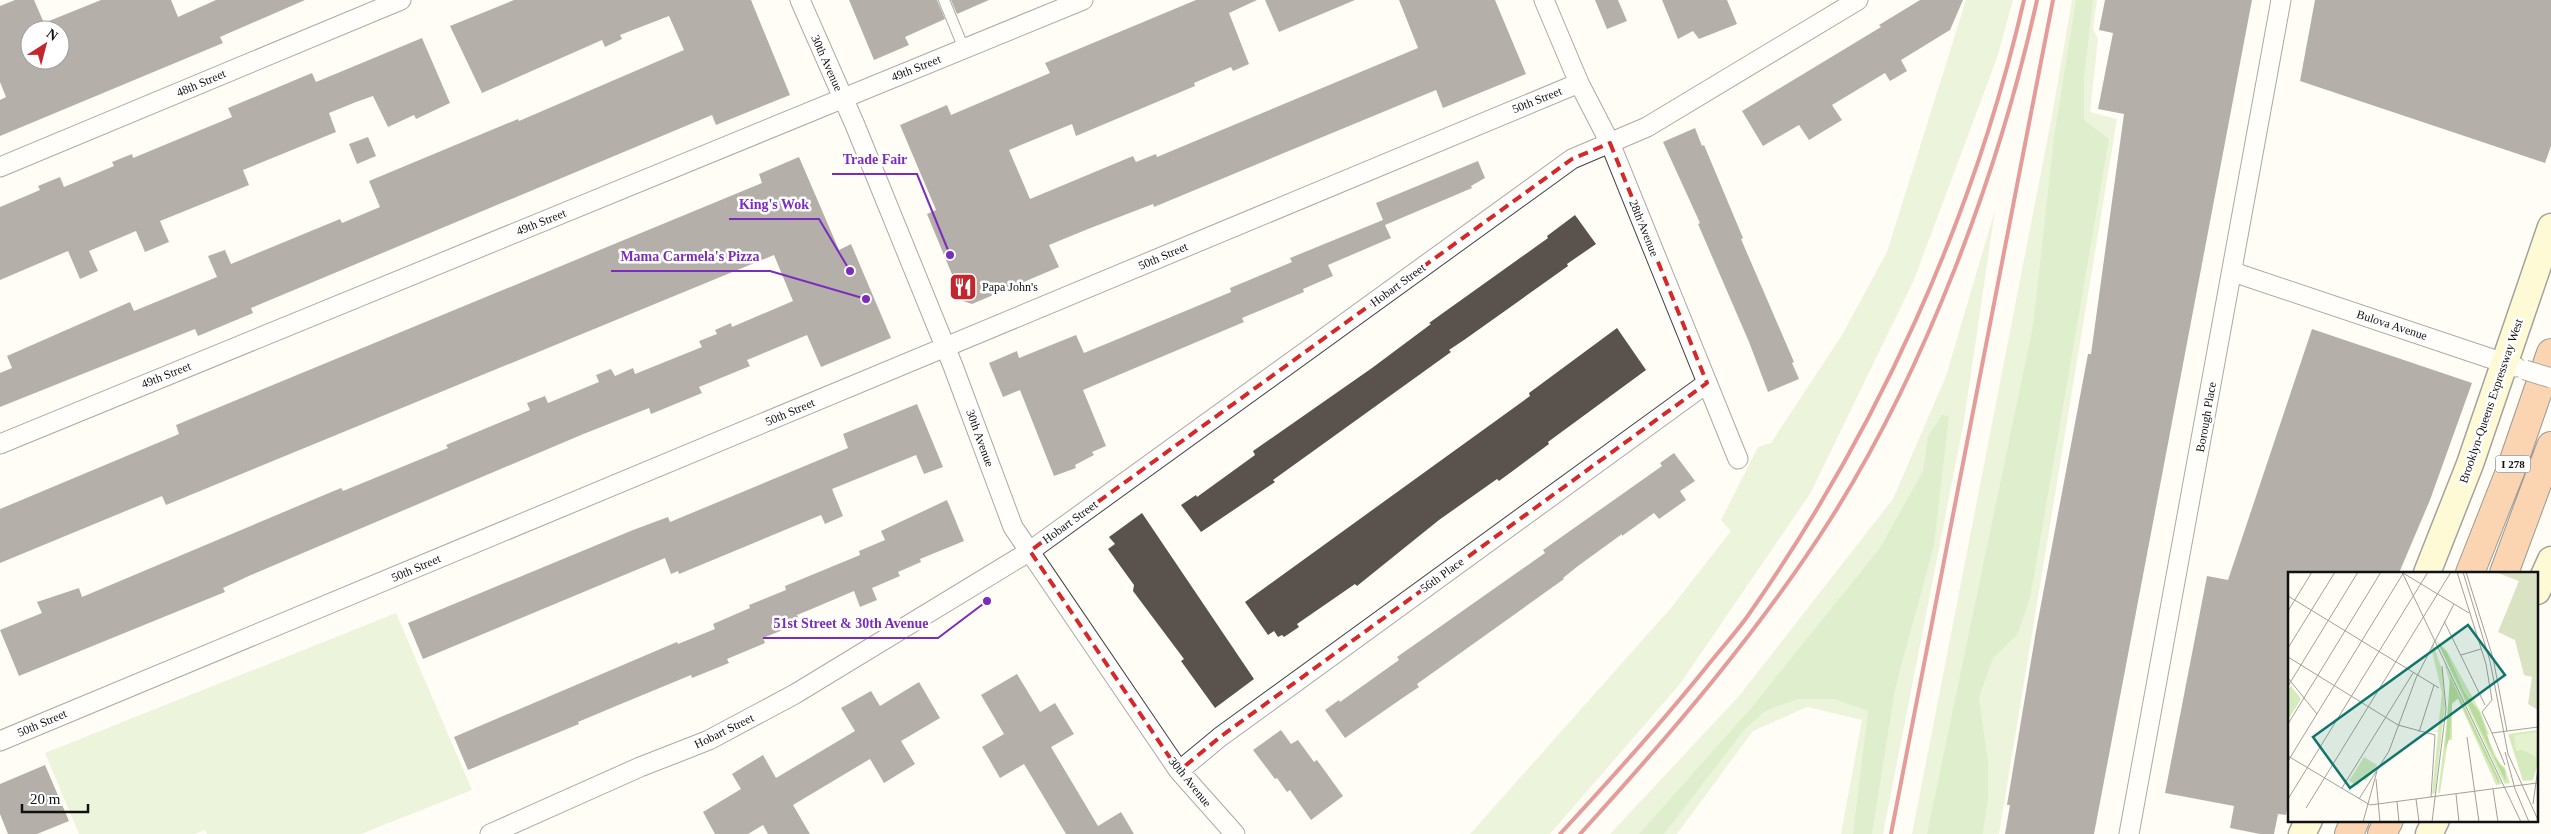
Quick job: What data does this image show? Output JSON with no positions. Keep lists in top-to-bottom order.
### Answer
{
  "streets": {
    "highway": ["I 278"],
    "street": [
      "30th Avenue",
      "49th Street",
      "48th Street",
      "50th Street",
      "28th Avenue",
      "Hobart Street",
      "Bulova Avenue",
      "Brooklyn-Queens Expressway West",
      "Borough Place",
      "56th Place"
    ]
  },
  "crossings": [
    ["30th Avenue", "49th Street"],
    ["30th Avenue", "50th Street"],
    ["30th Avenue", "Hobart Street"],
    ["30th Avenue", "56th Place"],
    ["50th Street", "28th Avenue"],
    ["28th Avenue", "Hobart Street"],
    ["28th Avenue", "56th Place"],
    ["Bulova Avenue", "Brooklyn-Queens Expressway West"],
    ["Bulova Avenue", "Borough Place"]
  ],
  "places": {
    "other": [
      "Trade Fair",
      "King's Wok",
      "Mama Carmela's Pizza",
      "51st Street & 30th Avenue"
    ],
    "restaurant": ["Papa John's"]
  },
  "scale_bar": "20 m",
  "north": "top right"
}
